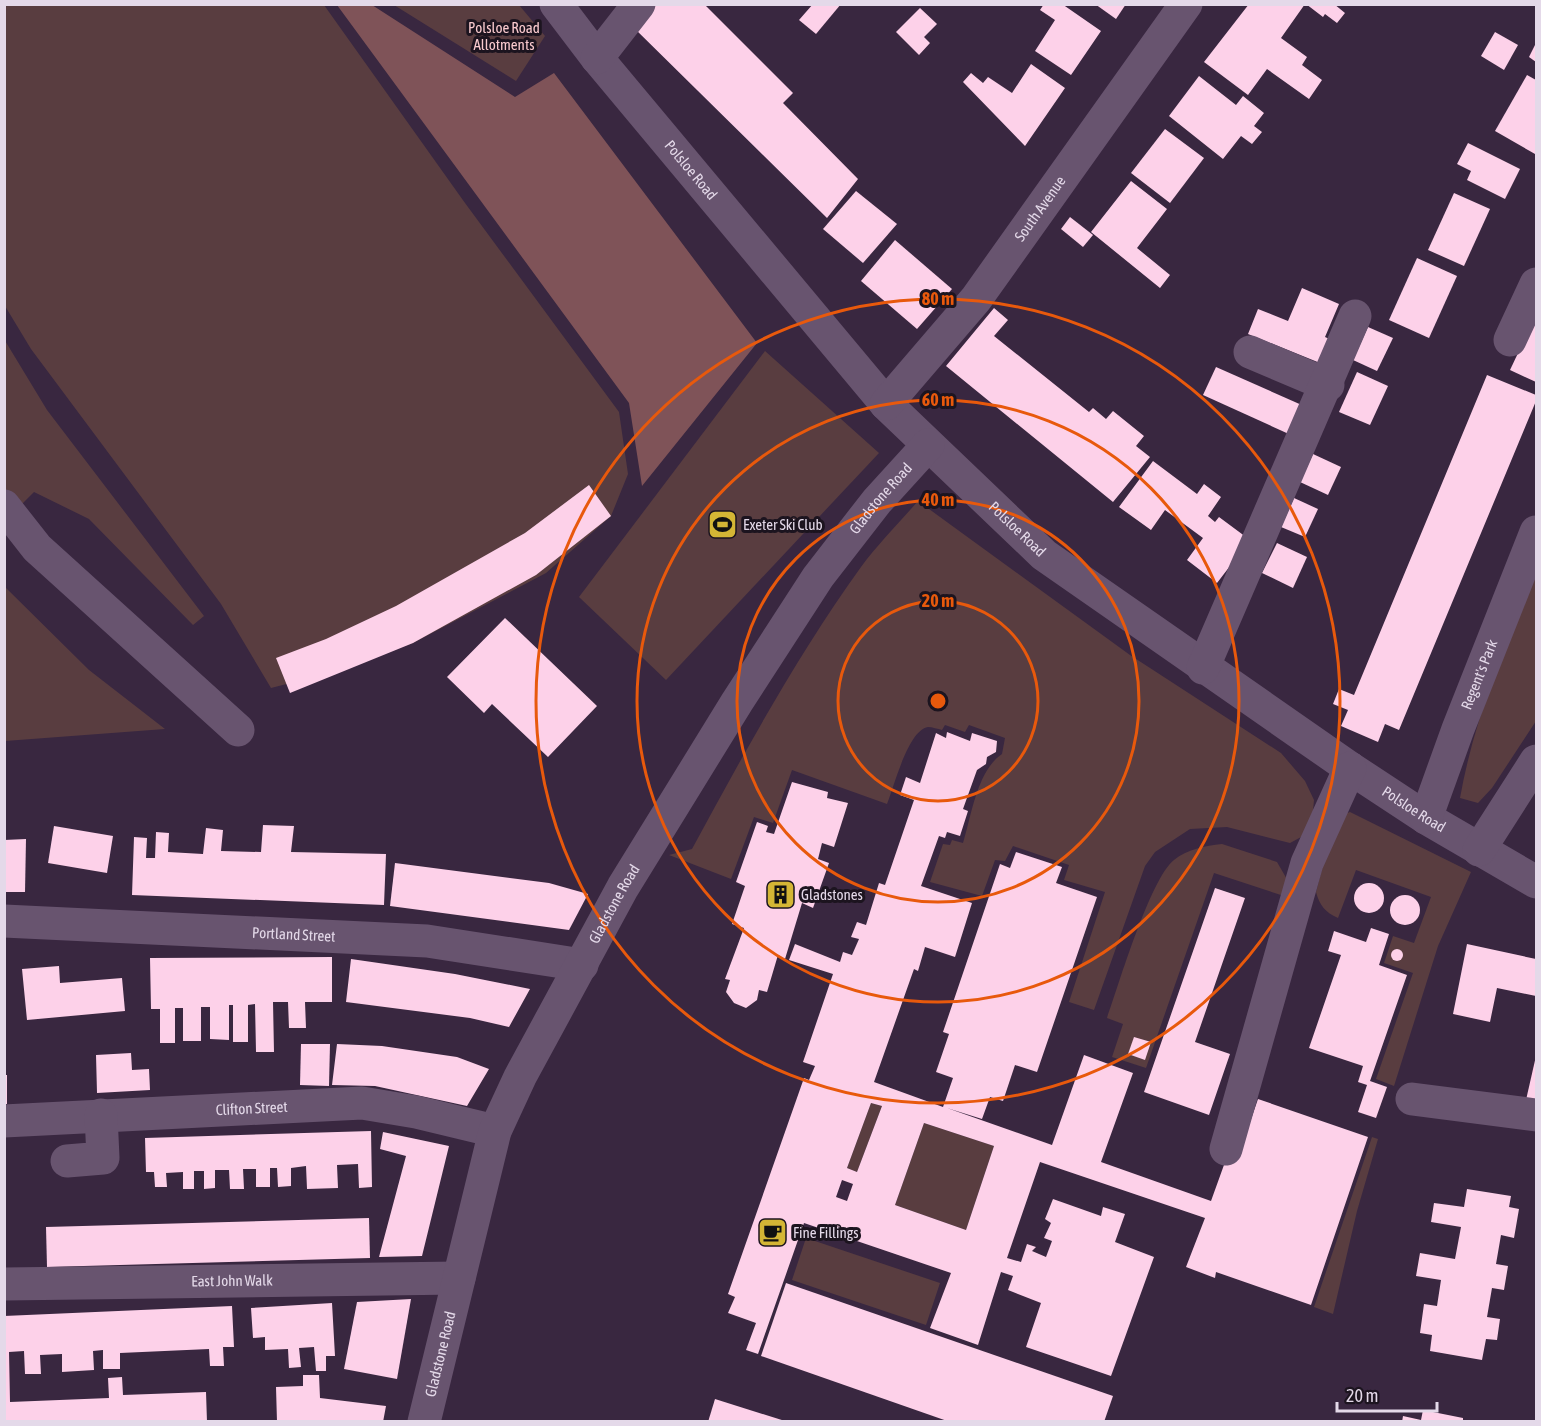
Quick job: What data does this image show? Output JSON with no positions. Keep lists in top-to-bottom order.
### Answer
{
  "streets": {
    "street": [
      "Polsloe Road",
      "South Avenue",
      "Gladstone Road",
      "Regent's Park",
      "Portland Street",
      "Clifton Street",
      "East John Walk"
    ]
  },
  "crossings": [
    ["Polsloe Road", "South Avenue"],
    ["Polsloe Road", "Gladstone Road"],
    ["Polsloe Road", "Regent's Park"],
    ["Gladstone Road", "Portland Street"],
    ["Gladstone Road", "Clifton Street"],
    ["Gladstone Road", "East John Walk"]
  ],
  "parks": ["Polsloe Road Allotments"],
  "places": {
    "sports": ["Exeter Ski Club"],
    "building": ["Gladstones"],
    "cafe": ["Fine Fillings"]
  },
  "scale_bar": "20 m",
  "rings": [
    "80 m",
    "60 m",
    "40 m",
    "20 m"
  ]
}
